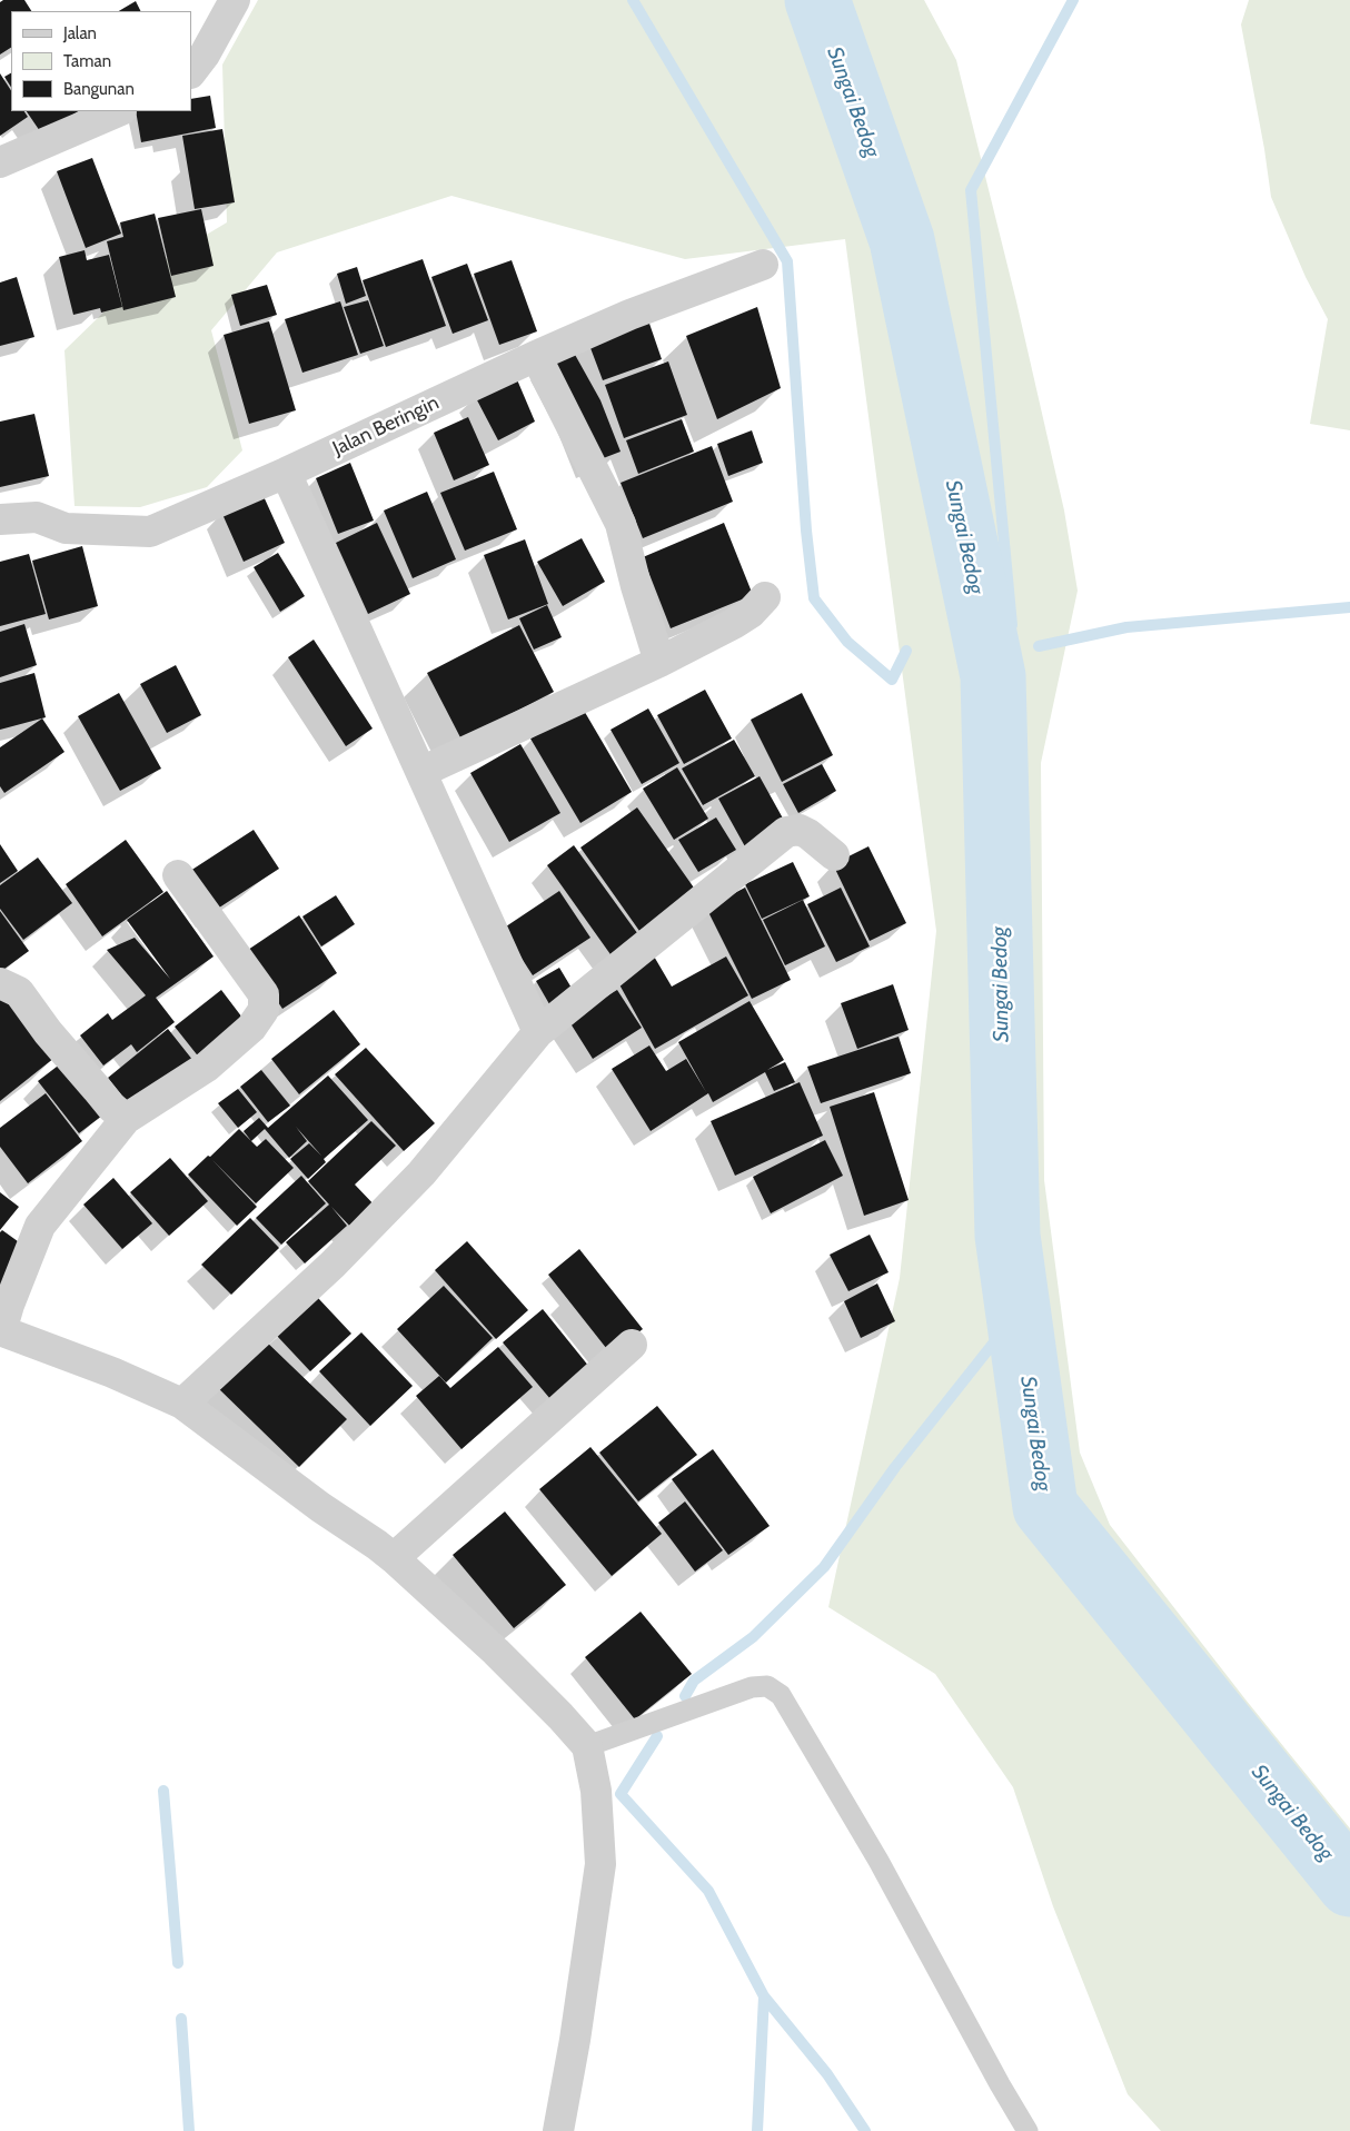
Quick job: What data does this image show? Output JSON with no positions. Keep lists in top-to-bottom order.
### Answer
{
  "streets": {
    "street": ["Jalan Beringin"]
  },
  "water": ["Sungai Bedog"],
  "legend": ["Jalan", "Taman", "Bangunan"]
}
